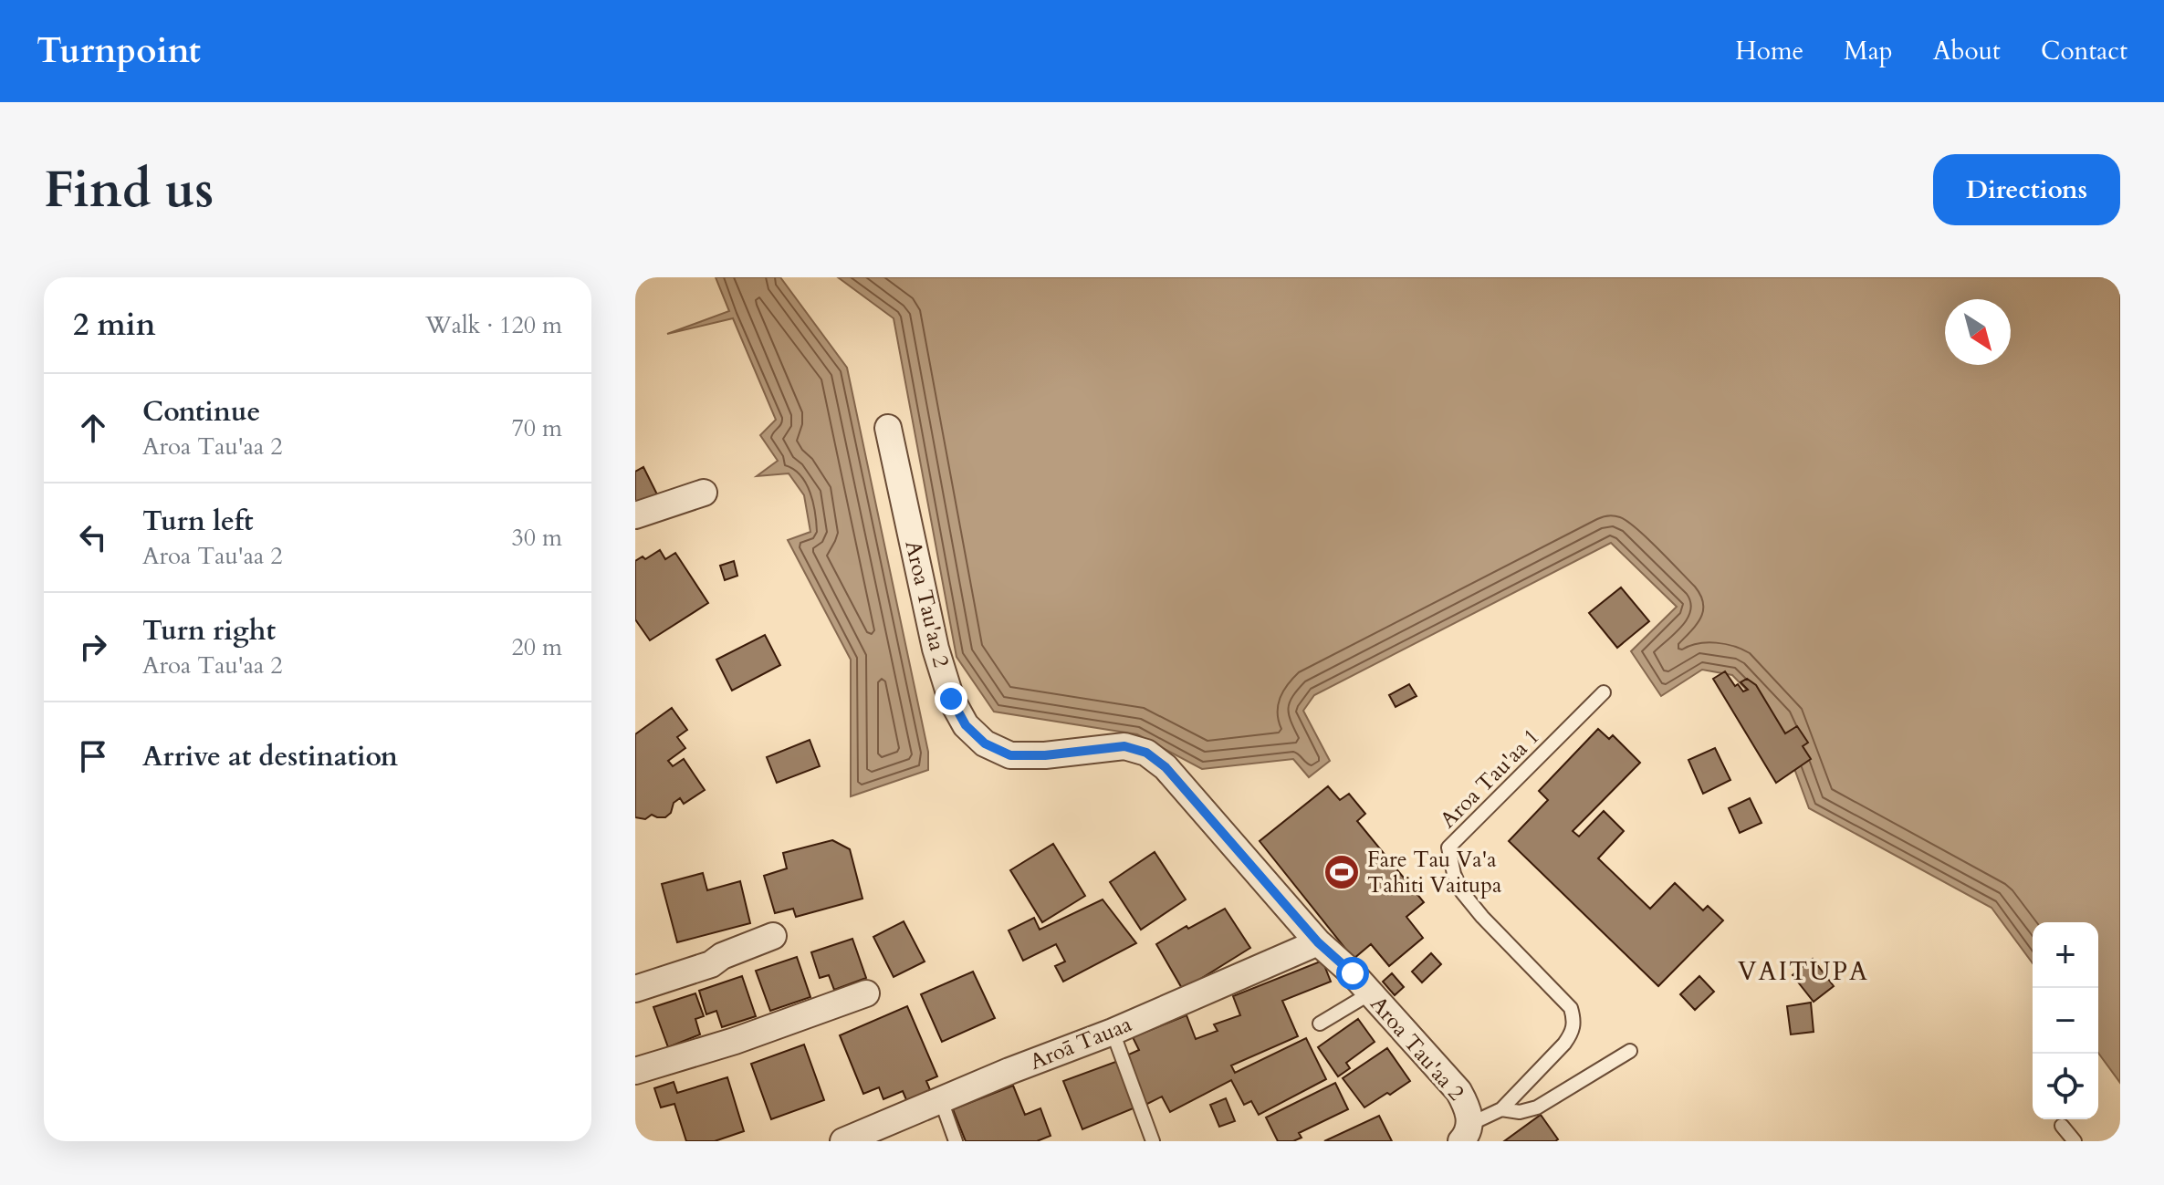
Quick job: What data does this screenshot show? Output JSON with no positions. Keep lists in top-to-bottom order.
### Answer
{
  "streets": {
    "street": ["Aroa Tau'aa 2", "Aroā Tauaa"],
    "lane": ["Aroa Tau'aa 1"]
  },
  "crossings": [
    ["Aroa Tau'aa 2", "Aroa Tau'aa 1"],
    ["Aroa Tau'aa 2", "Aroā Tauaa"]
  ],
  "districts": ["VAITUPA"],
  "places": {
    "sports": ["Fare Tau Va'a Tahiti Vaitupa"]
  },
  "north": "bottom right",
  "page": {
    "header": "Turnpoint",
    "nav": [
      "Home",
      "Map",
      "About",
      "Contact"
    ],
    "buttons": "Directions",
    "title": "Find us",
    "heading": ["2 min", "Walk · 120 m"],
    "list": [
      ["Continue", "Aroa Tau'aa 2", "70 m"],
      ["Turn left", "Aroa Tau'aa 2", "30 m"],
      ["Turn right", "Aroa Tau'aa 2", "20 m"],
      "Arrive at destination"
    ],
    "map_buttons": ["+", "−"]
  }
}
